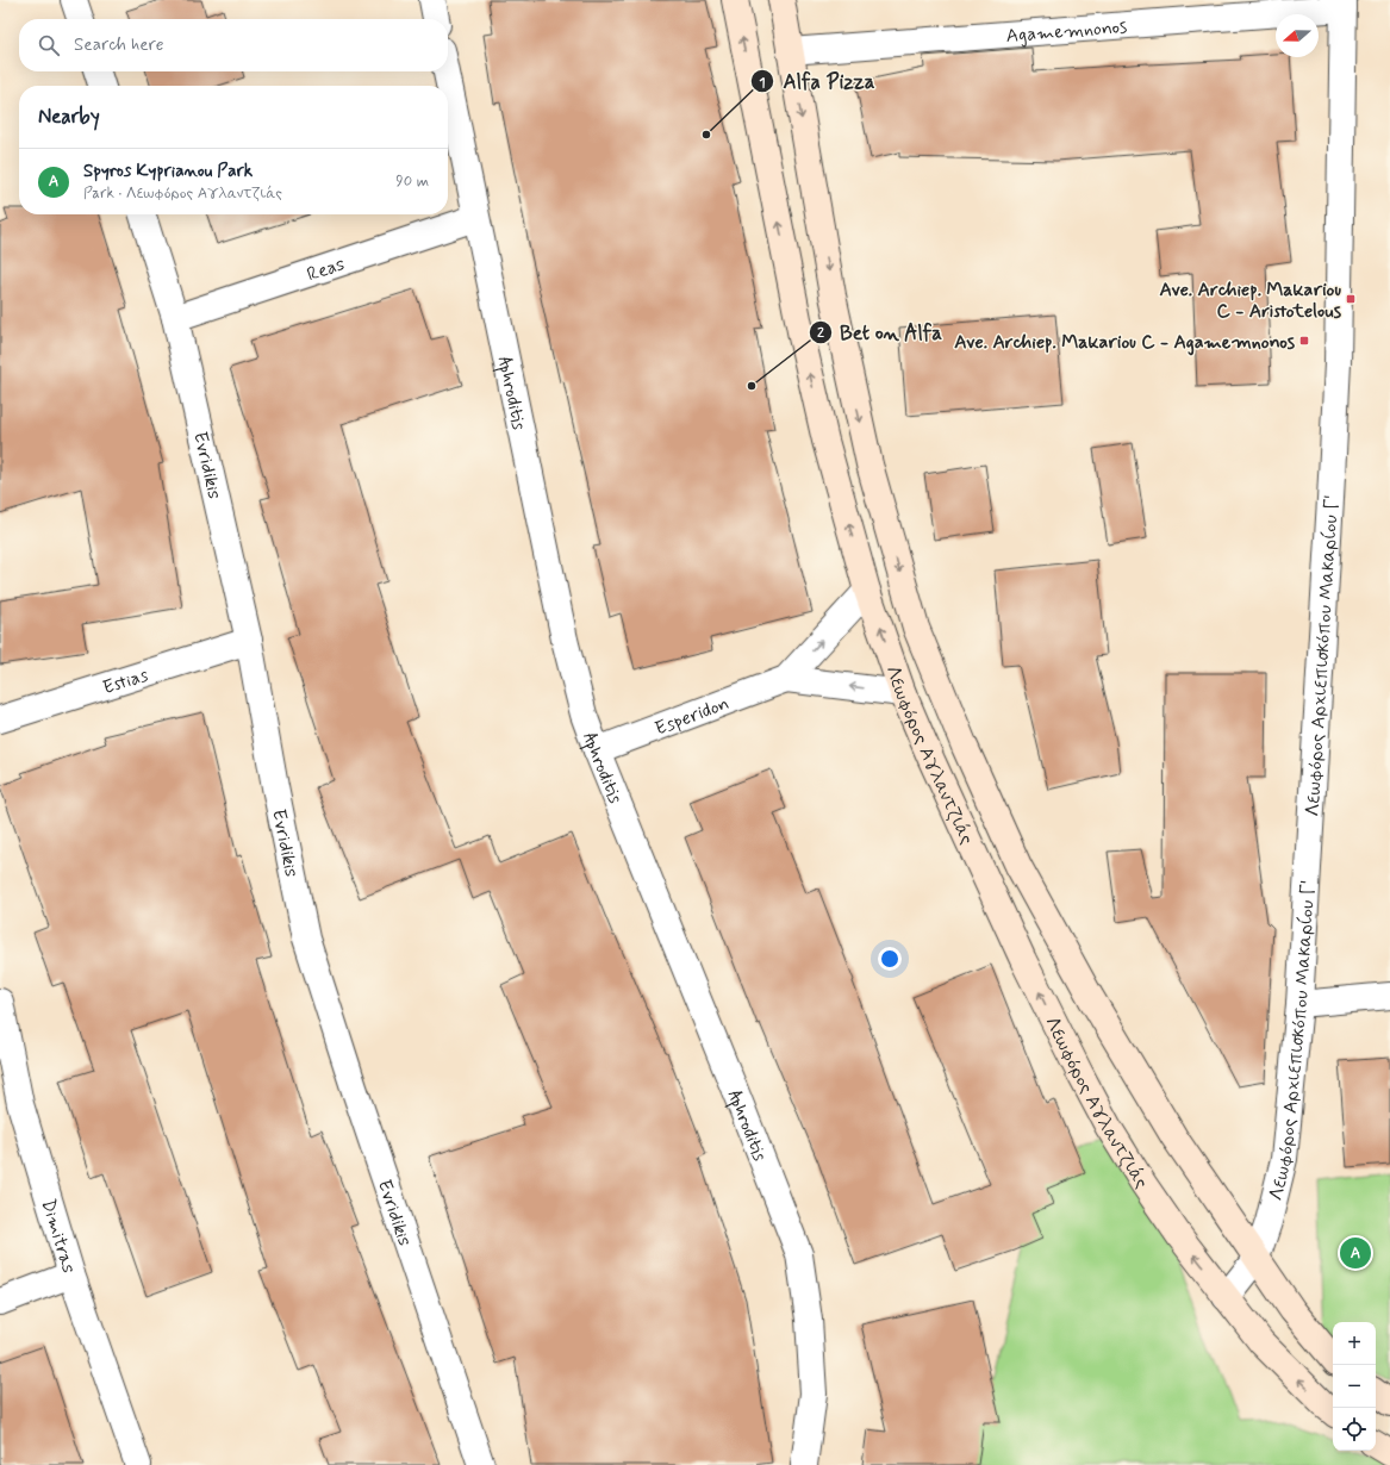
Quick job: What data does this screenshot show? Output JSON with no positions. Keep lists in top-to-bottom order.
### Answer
{
  "streets": {
    "main road": ["Λεωφόρος Αγλαντζιάς"],
    "street": [
      "Agamemnonos",
      "Reas",
      "Aphroditis",
      "Evridikis",
      "Λεωφόρος Αρχιεπισκόπου Μακαρίου Γ'",
      "Estias",
      "Esperidon",
      "Dimitras"
    ]
  },
  "crossings": [
    ["Agamemnonos", "Λεωφόρος Αρχιεπισκόπου Μακαρίου Γ'"],
    ["Agamemnonos", "Λεωφόρος Αγλαντζιάς"],
    ["Reas", "Aphroditis"],
    ["Reas", "Evridikis"],
    ["Aphroditis", "Esperidon"],
    ["Evridikis", "Estias"],
    ["Λεωφόρος Αρχιεπισκόπου Μακαρίου Γ'", "Λεωφόρος Αγλαντζιάς"],
    ["Esperidon", "Λεωφόρος Αγλαντζιάς"]
  ],
  "places": {
    "other": ["Alfa Pizza", "Bet on Alfa"],
    "transit": ["Ave. Archiep. Makariou C - Aristotelous", "Ave. Archiep. Makariou C - Agamemnonos"]
  },
  "north": "left",
  "page": {
    "search": "Search here",
    "heading": "Nearby",
    "list": [
      {
        "mark": "A",
        "name": "Spyros Kyprianou Park",
        "note": "Park · Λεωφόρος Αγλαντζιάς",
        "value": "90 m"
      }
    ],
    "pins": "A",
    "map_buttons": ["+", "−"]
  }
}
